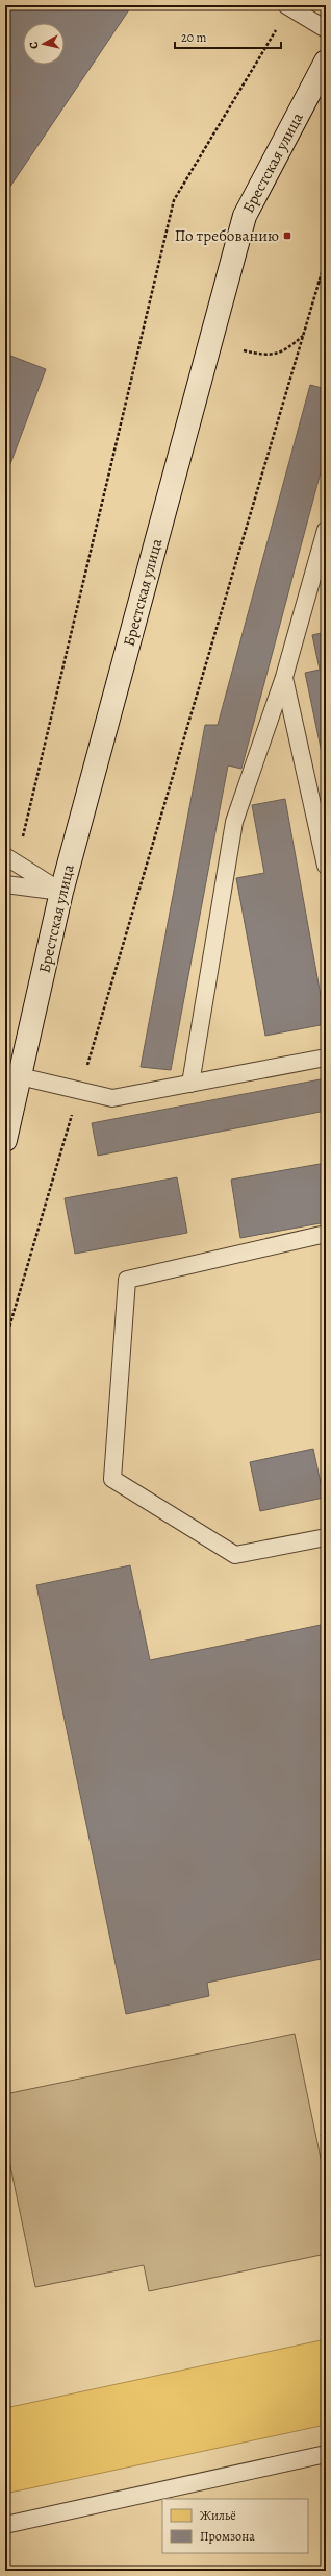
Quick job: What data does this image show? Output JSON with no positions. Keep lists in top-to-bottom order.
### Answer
{
  "streets": {
    "street": ["Брестская улица"]
  },
  "places": {
    "transit": ["По требованию"]
  },
  "legend": ["Жильё", "Промзона"],
  "scale_bar": "20 m",
  "north": "left"
}
